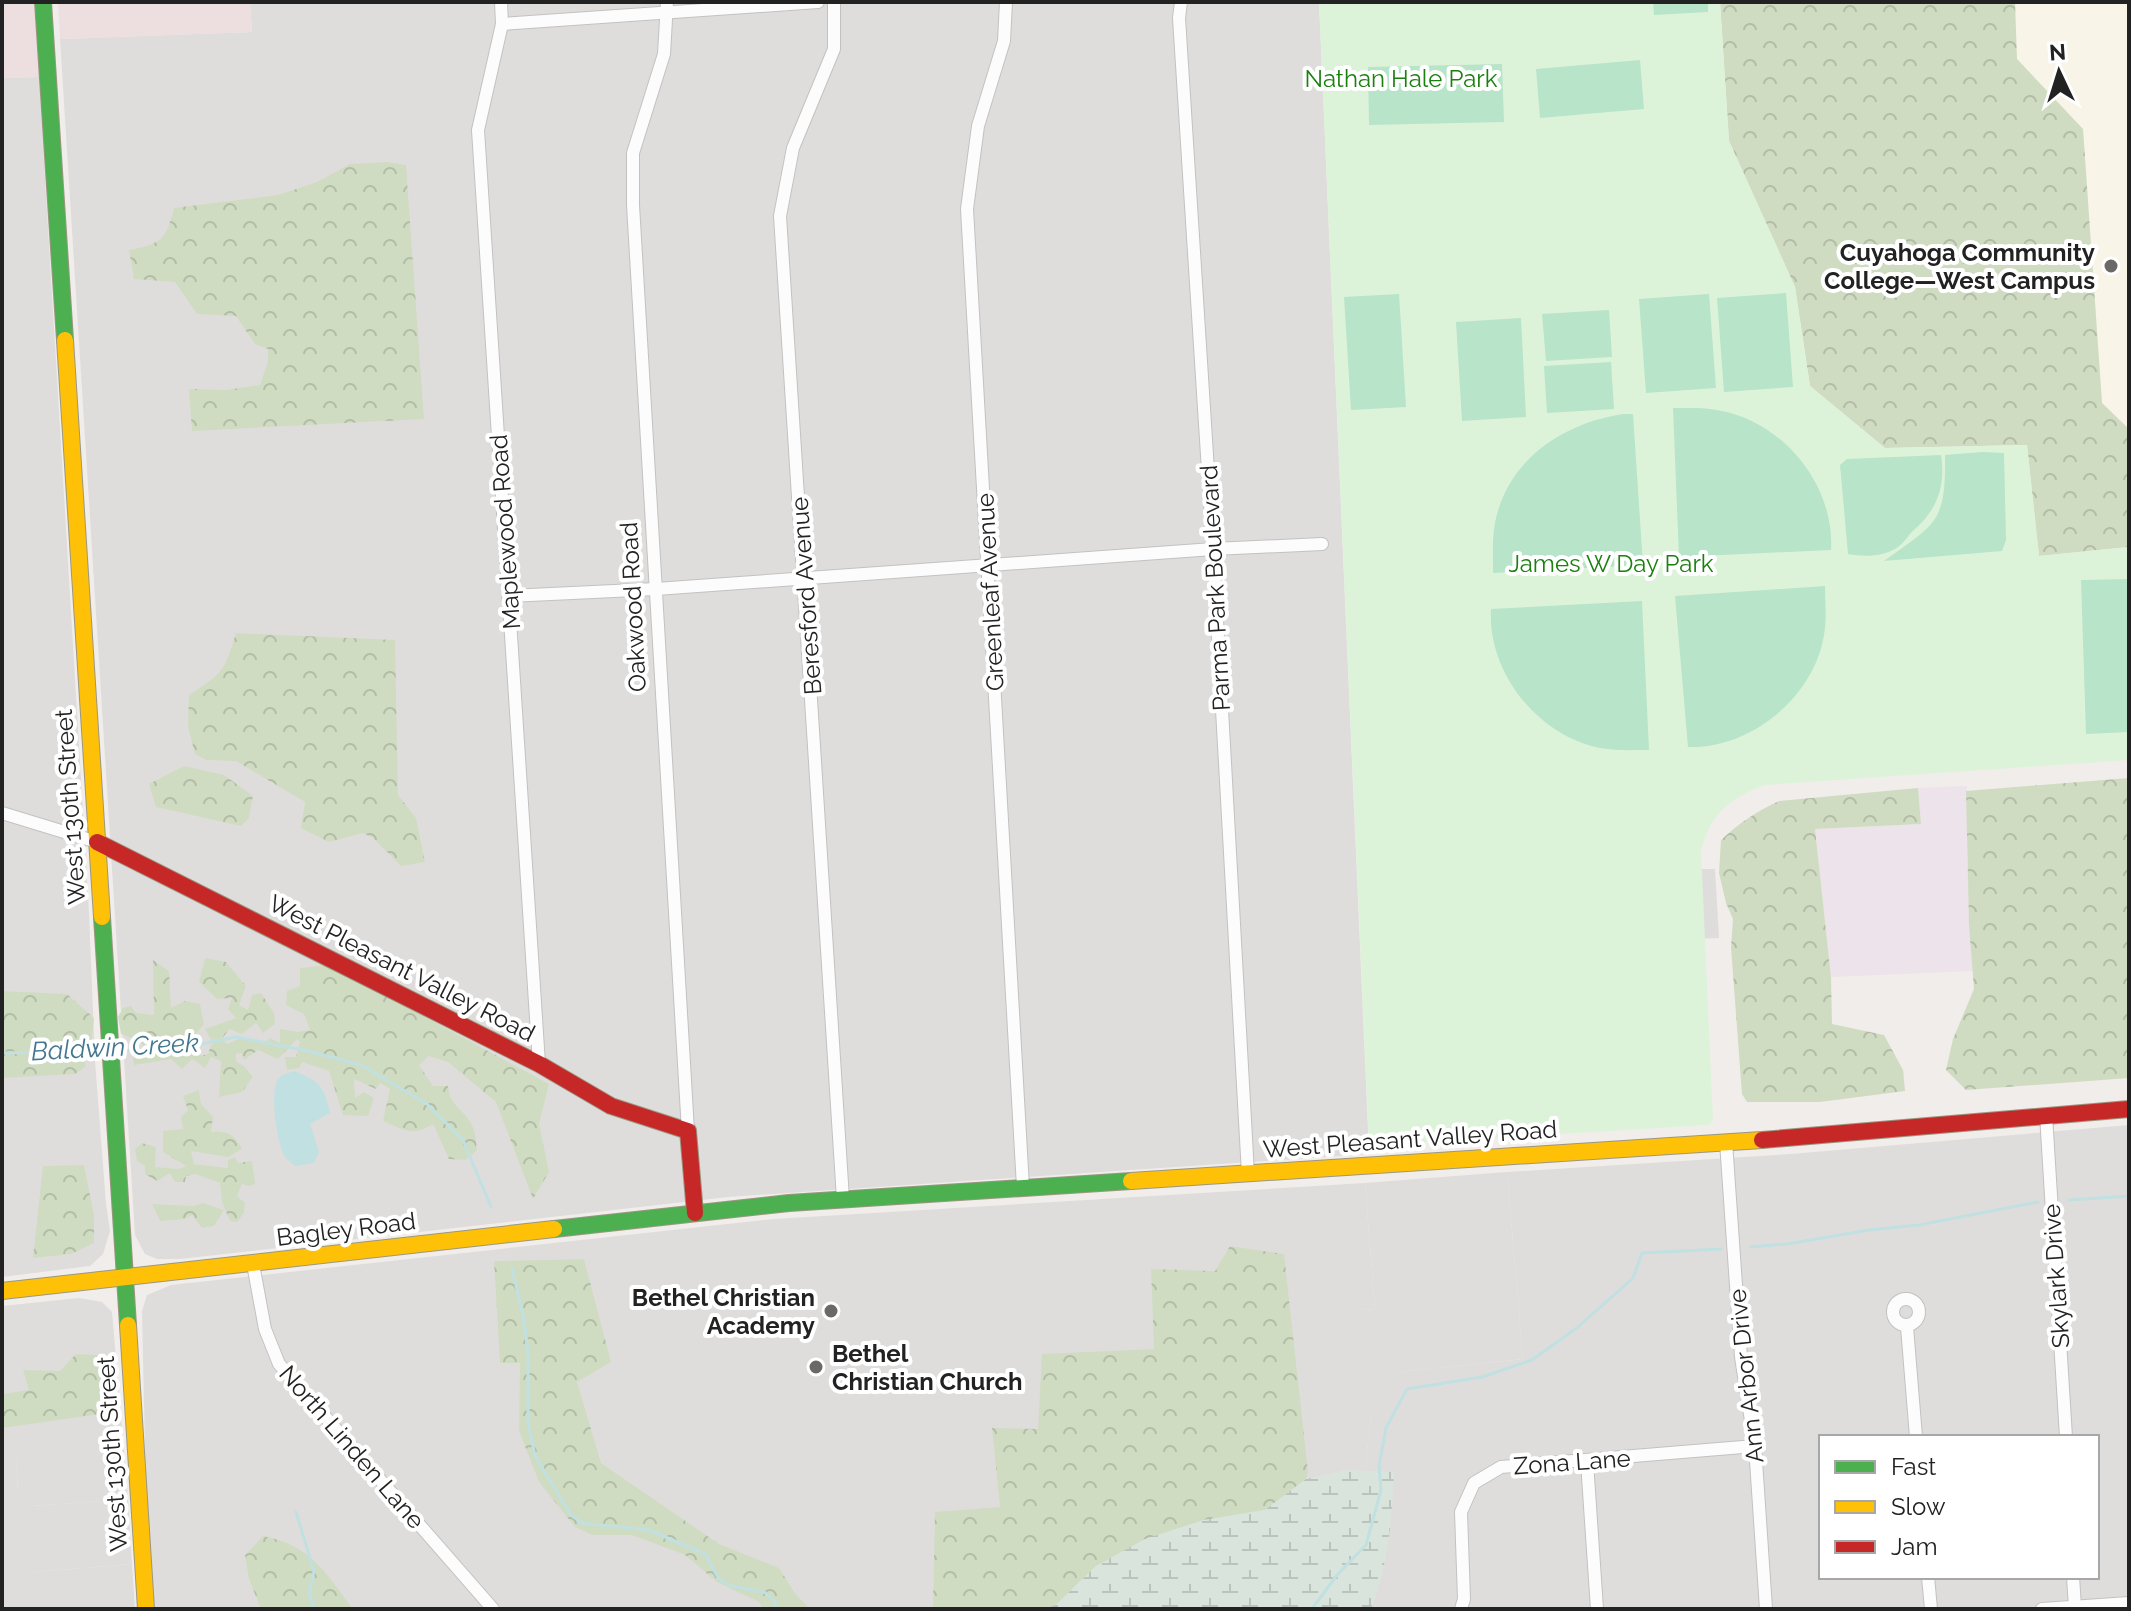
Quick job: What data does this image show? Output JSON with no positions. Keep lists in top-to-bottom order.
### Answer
{
  "streets": {
    "main road": [
      "Oakwood Road",
      "West 130th Street",
      "West Pleasant Valley Road",
      "Bagley Road"
    ],
    "street": [
      "Maplewood Road",
      "Parma Park Boulevard",
      "Greenleaf Avenue",
      "Beresford Avenue",
      "Skylark Drive",
      "Ann Arbor Drive",
      "North Linden Lane",
      "Zona Lane"
    ]
  },
  "crossings": [
    ["Maplewood Road", "West Pleasant Valley Road"],
    ["Parma Park Boulevard", "West Pleasant Valley Road"],
    ["Greenleaf Avenue", "West Pleasant Valley Road"],
    ["Beresford Avenue", "West Pleasant Valley Road"],
    ["Oakwood Road", "West Pleasant Valley Road"],
    ["Oakwood Road", "Bagley Road"],
    ["West 130th Street", "West Pleasant Valley Road"],
    ["West 130th Street", "Bagley Road"],
    ["West Pleasant Valley Road", "Bagley Road"],
    ["West Pleasant Valley Road", "Skylark Drive"],
    ["West Pleasant Valley Road", "Ann Arbor Drive"],
    ["Bagley Road", "North Linden Lane"],
    ["Ann Arbor Drive", "Zona Lane"]
  ],
  "water": ["Baldwin Creek"],
  "parks": ["Nathan Hale Park", "James W Day Park"],
  "places": ["Cuyahoga Community College—West Campus", "Bethel Christian Academy", "Bethel Christian Church"],
  "legend": ["Fast", "Slow", "Jam"],
  "north": "top"
}
